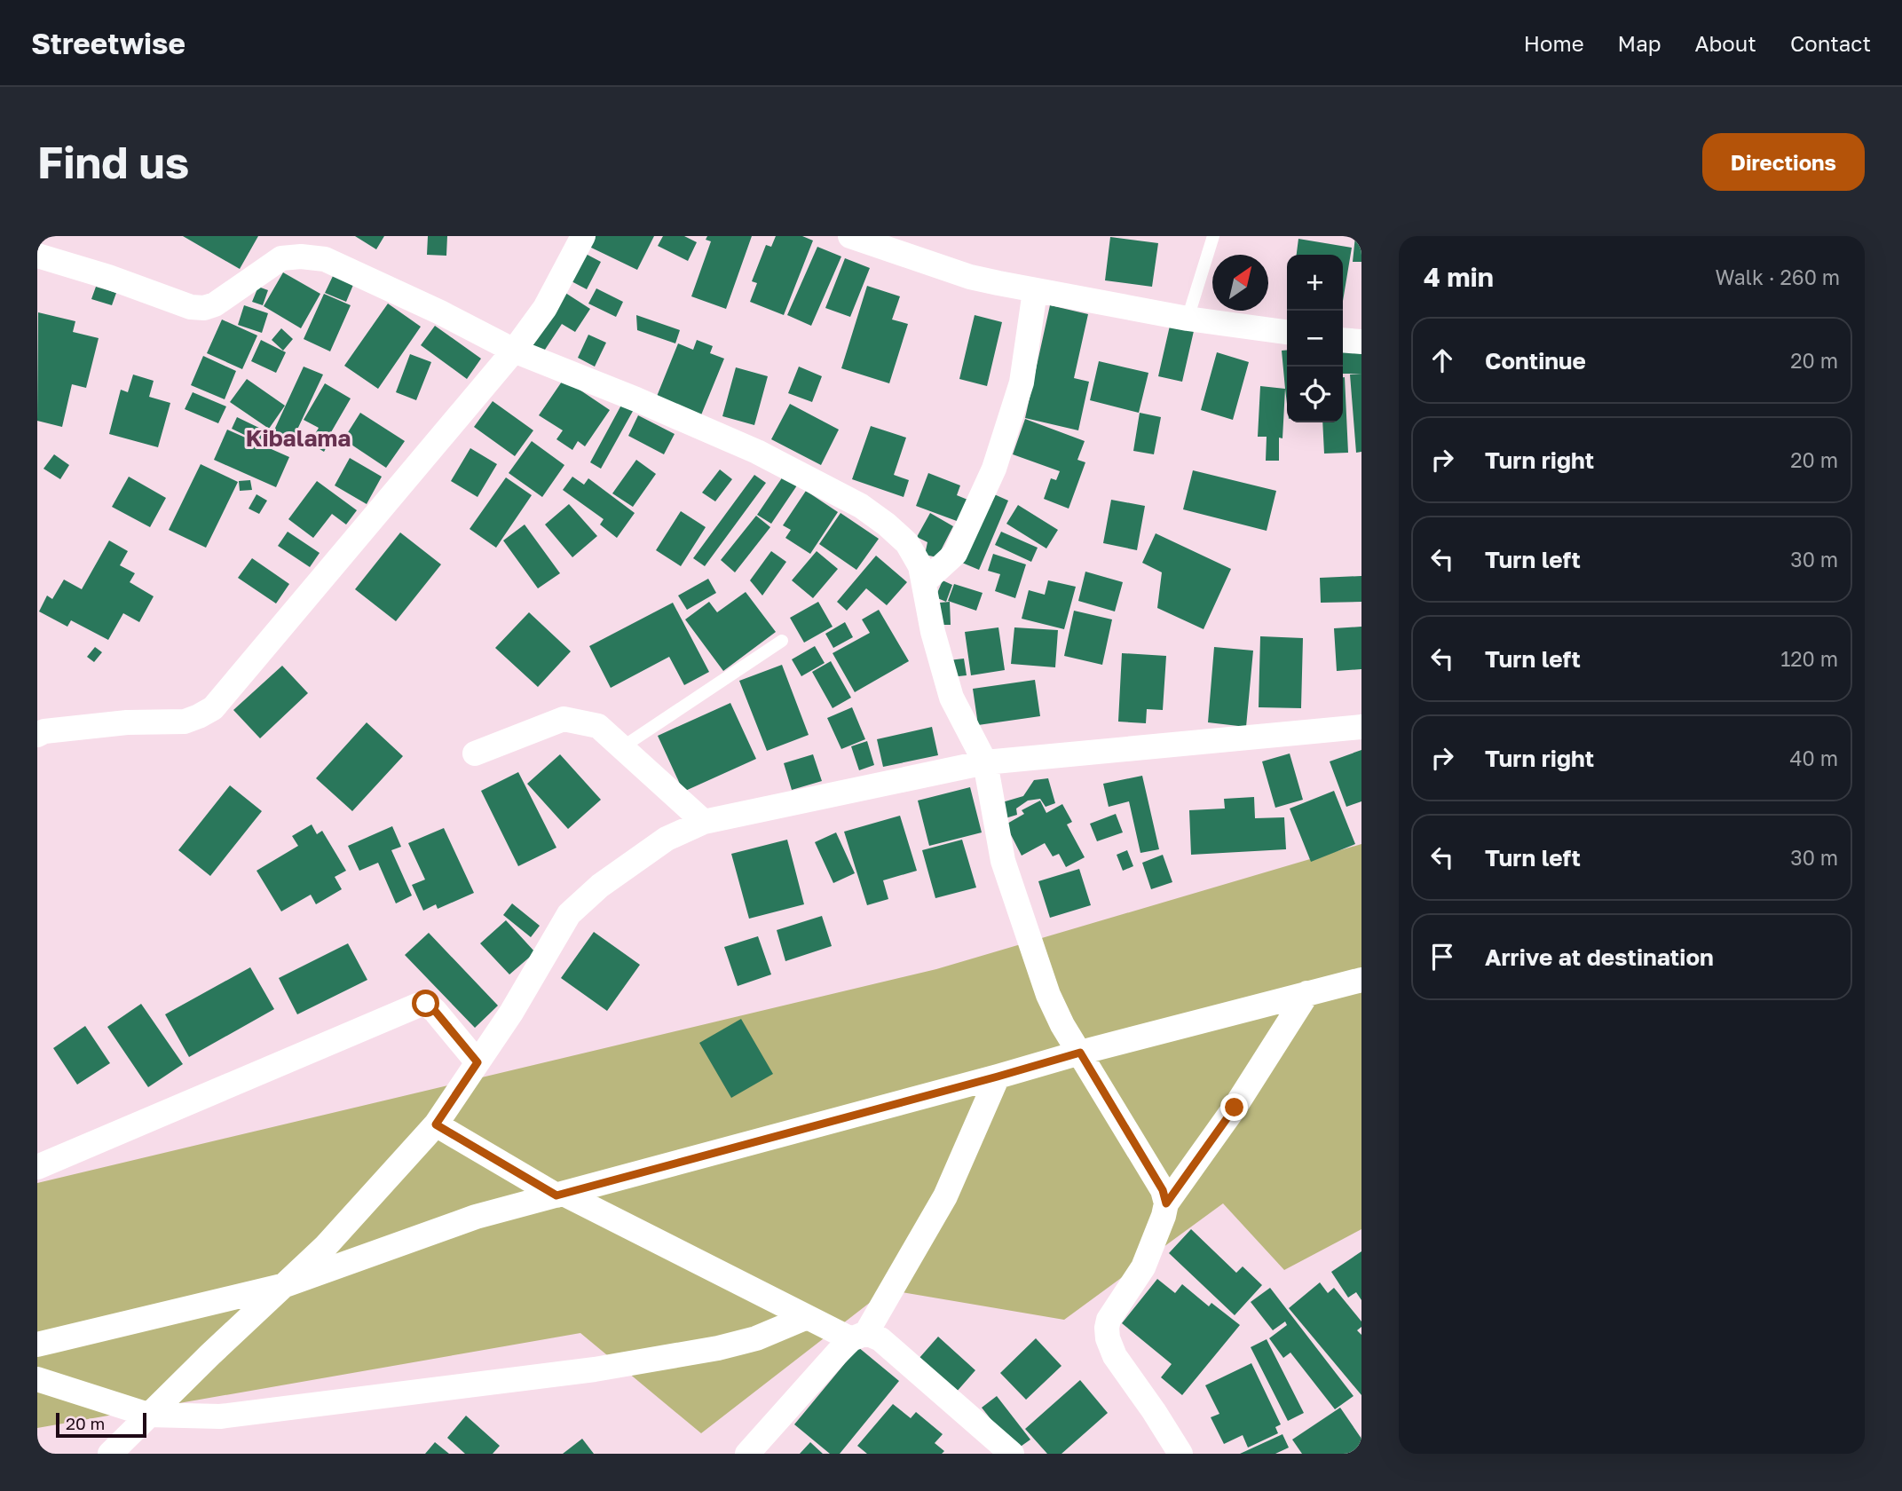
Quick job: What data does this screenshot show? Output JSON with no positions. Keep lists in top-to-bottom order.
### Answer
{
  "districts": ["Kibalama"],
  "scale_bar": "20 m",
  "north": "top right",
  "page": {
    "header": "Streetwise",
    "nav": [
      "Home",
      "Map",
      "About",
      "Contact"
    ],
    "buttons": "Directions",
    "title": "Find us",
    "heading": ["4 min", "Walk · 260 m"],
    "map_buttons": ["+", "−"],
    "list": [
      ["Continue", "20 m"],
      ["Turn right", "20 m"],
      ["Turn left", "30 m"],
      ["Turn left", "120 m"],
      ["Turn right", "40 m"],
      ["Turn left", "30 m"],
      "Arrive at destination"
    ],
    "scale": "20 m"
  }
}
